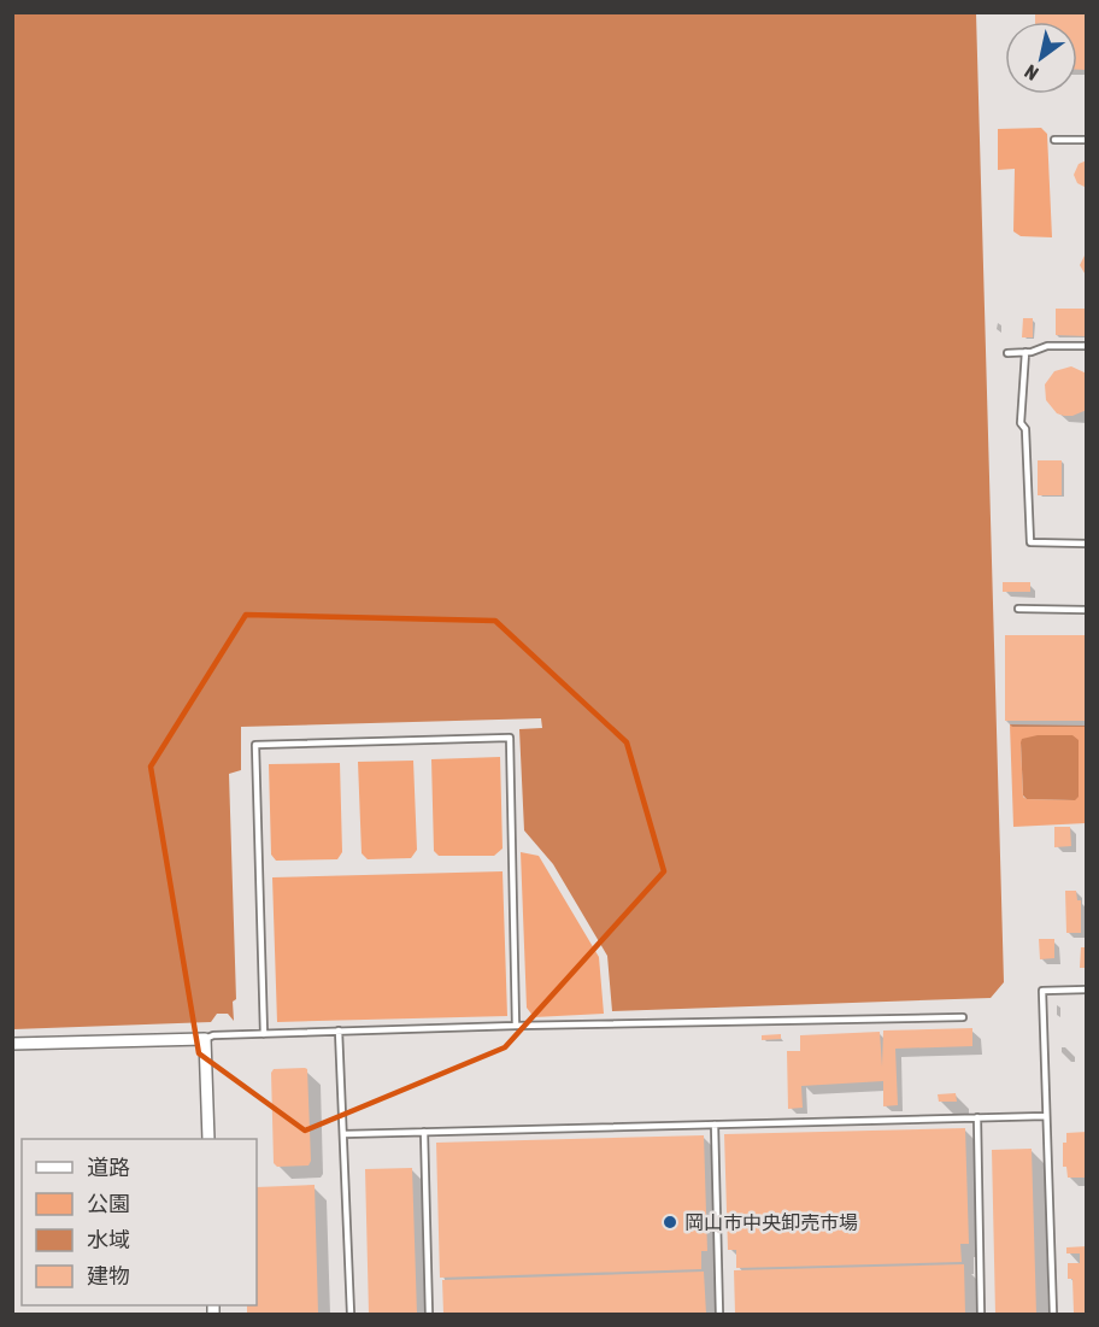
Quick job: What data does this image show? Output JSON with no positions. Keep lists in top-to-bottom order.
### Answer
{
  "places": ["岡山市中央卸売市場"],
  "legend": [
    "道路",
    "公園",
    "水域",
    "建物"
  ],
  "north": "bottom left"
}
